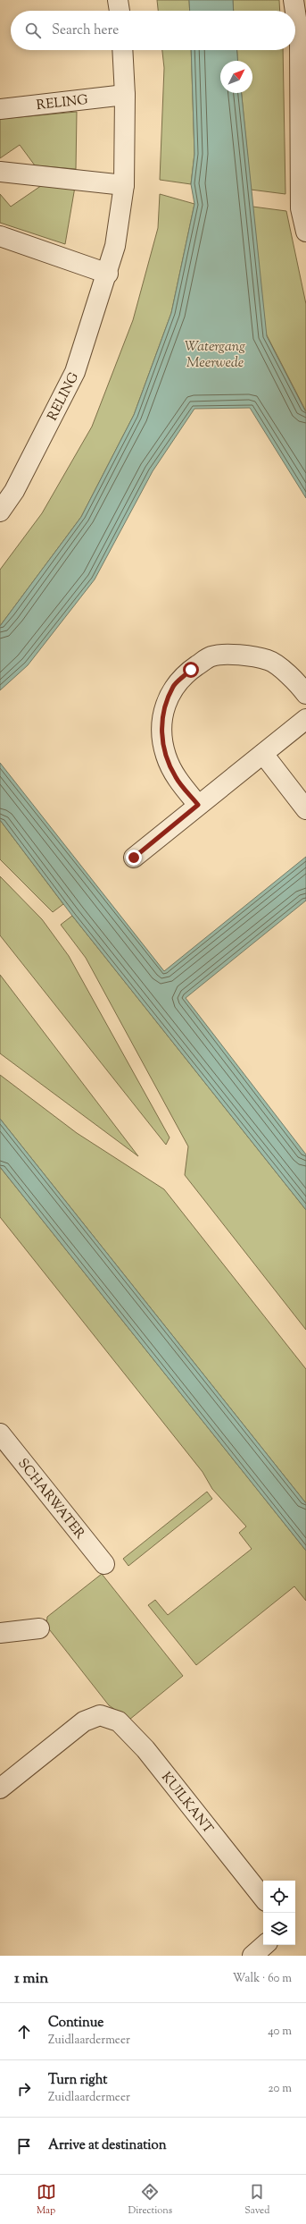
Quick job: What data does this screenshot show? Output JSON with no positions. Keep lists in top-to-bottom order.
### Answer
{
  "streets": {
    "street": ["RELING", "SCHARWATER", "KUILKANT"]
  },
  "water": ["Watergang Meerwede"],
  "north": "top right",
  "page": {
    "search": "Search here",
    "heading": ["1 min", "Walk · 60 m"],
    "list": [
      ["Continue", "Zuidlaardermeer", "40 m"],
      ["Turn right", "Zuidlaardermeer", "20 m"],
      "Arrive at destination"
    ],
    "nav": ["Map", "Directions", "Saved"]
  }
}
